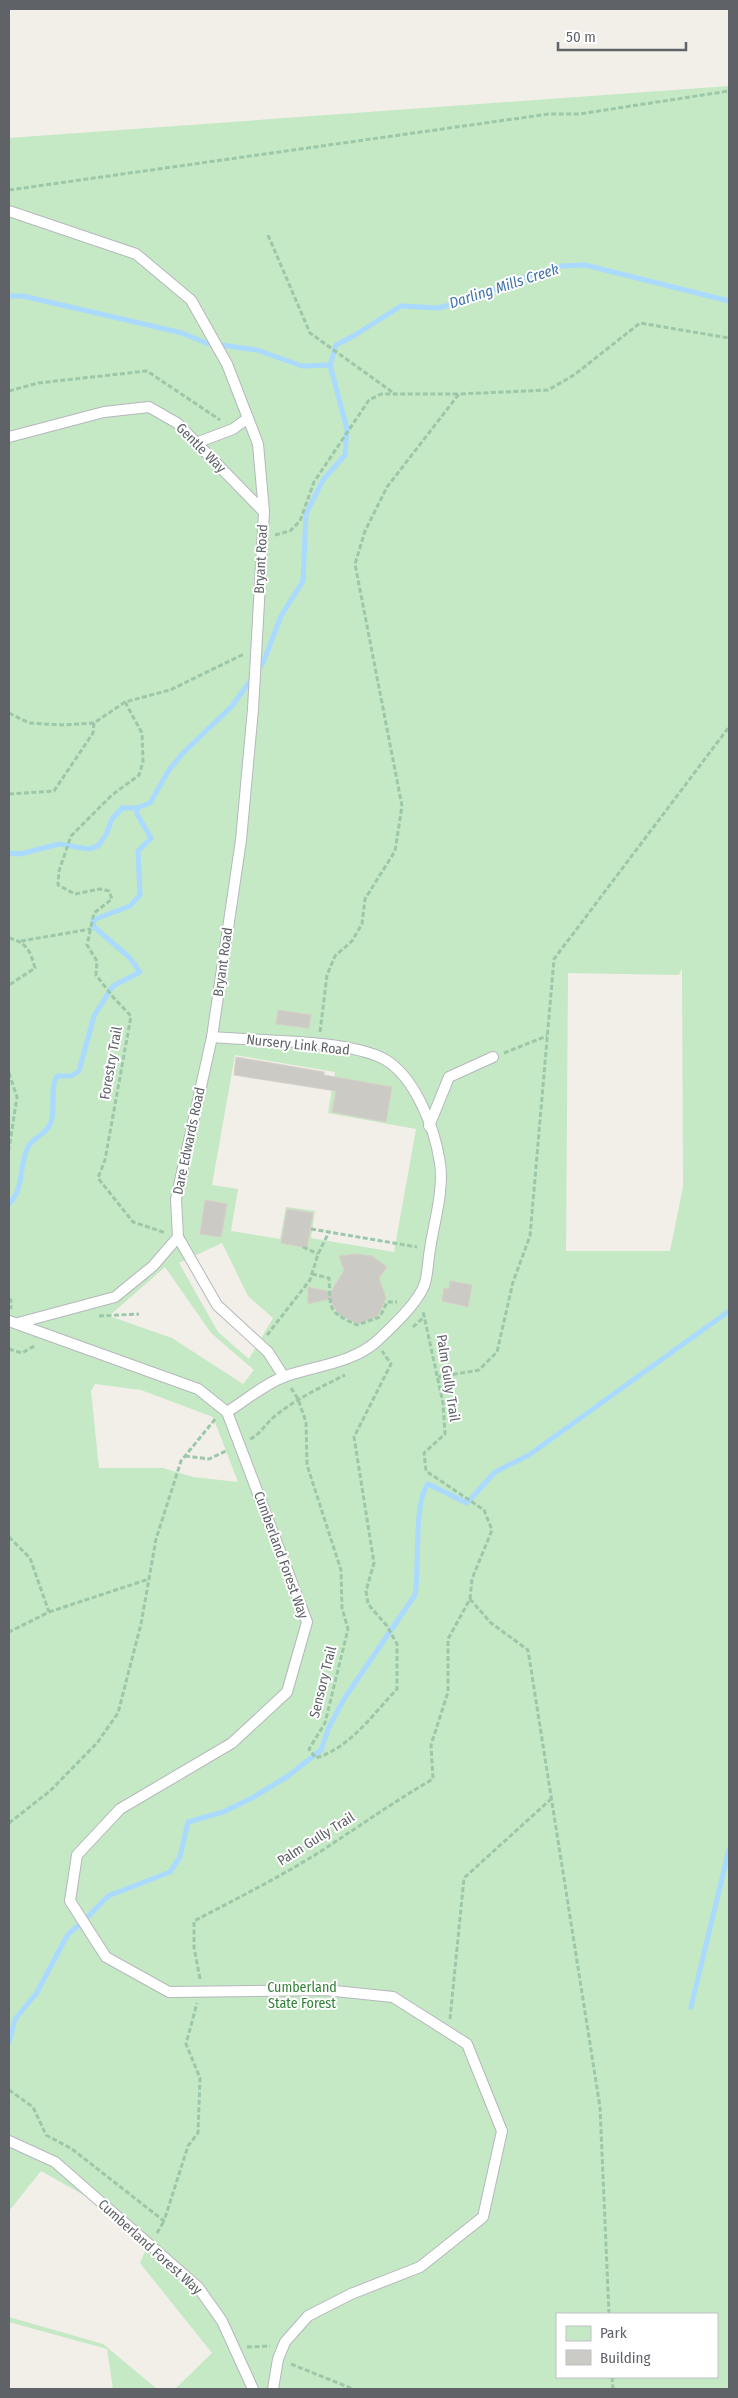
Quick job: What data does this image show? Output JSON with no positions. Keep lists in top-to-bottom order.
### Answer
{
  "streets": {
    "lane": [
      "Gentle Way",
      "Bryant Road",
      "Nursery Link Road",
      "Dare Edwards Road",
      "Cumberland Forest Way"
    ],
    "path": ["Forestry Trail", "Palm Gully Trail", "Sensory Trail"]
  },
  "crossings": [
    ["Gentle Way", "Bryant Road"],
    ["Bryant Road", "Nursery Link Road"],
    ["Bryant Road", "Dare Edwards Road"],
    ["Nursery Link Road", "Dare Edwards Road"],
    ["Nursery Link Road", "Palm Gully Trail"],
    ["Nursery Link Road", "Cumberland Forest Way"],
    ["Nursery Link Road", "Sensory Trail"],
    ["Forestry Trail", "Dare Edwards Road"],
    ["Palm Gully Trail", "Cumberland Forest Way"]
  ],
  "water": ["Darling Mills Creek"],
  "parks": ["Cumberland State Forest"],
  "legend": ["Park", "Building"],
  "scale_bar": "50 m"
}
